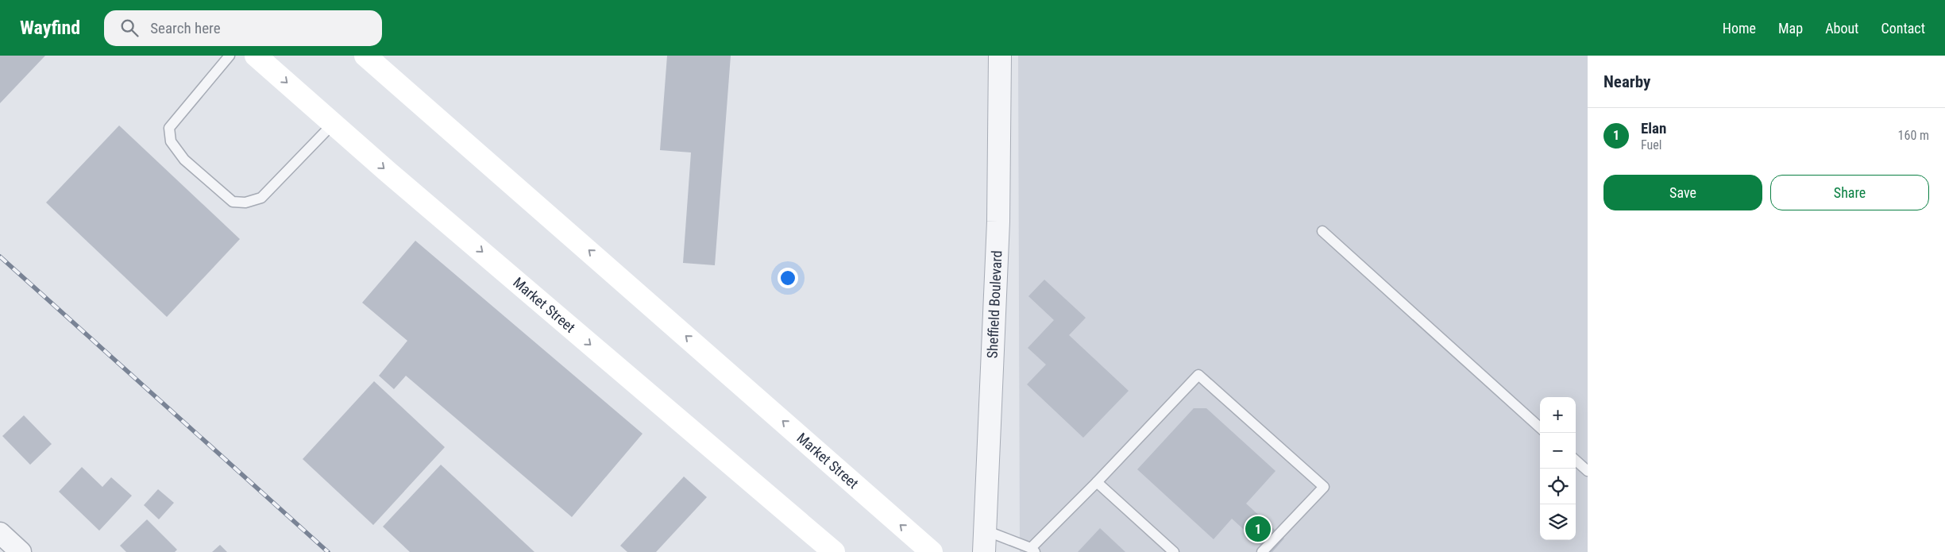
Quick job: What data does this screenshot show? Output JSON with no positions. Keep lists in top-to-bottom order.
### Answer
{
  "streets": {
    "main road": ["Market Street"],
    "street": ["Sheffield Boulevard"]
  },
  "page": {
    "header": "Wayfind",
    "search": "Search here",
    "nav": [
      "Home",
      "Map",
      "About",
      "Contact"
    ],
    "heading": "Nearby",
    "list": [
      {
        "mark": "1",
        "name": "Elan",
        "note": "Fuel",
        "value": "160 m"
      }
    ],
    "buttons": ["Save", "Share"],
    "map_buttons": ["+", "−"],
    "pins": "1"
  }
}
